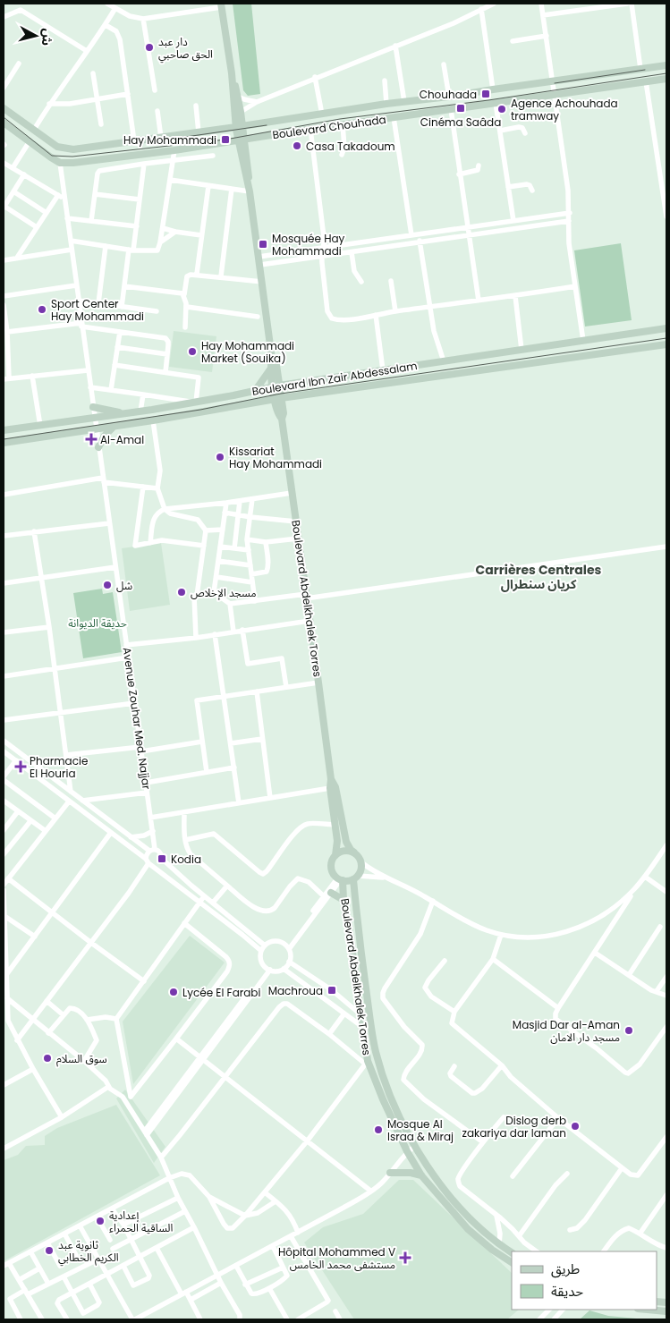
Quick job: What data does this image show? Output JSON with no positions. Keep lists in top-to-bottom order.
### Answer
{
  "streets": {
    "street": [
      "Boulevard Chouhada",
      "Boulevard Ibn Zair Abdessalam",
      "Boulevard Abdelkhalek Torres",
      "Avenue Zouhar Med. Najjar"
    ]
  },
  "crossings": [
    ["Boulevard Chouhada", "Boulevard Abdelkhalek Torres"],
    ["Boulevard Chouhada", "Avenue Zouhar Med. Najjar"],
    ["Boulevard Ibn Zair Abdessalam", "Boulevard Abdelkhalek Torres"],
    ["Boulevard Ibn Zair Abdessalam", "Avenue Zouhar Med. Najjar"]
  ],
  "districts": ["Carrières Centrales كريان سنطرال"],
  "parks": ["حديقة الديوانة"],
  "places": {
    "other": [
      "دار عبد الحق صاحبي",
      "Agence Achouhada tramway",
      "Casa Takadoum",
      "Sport Center Hay Mohammadi",
      "Hay Mohammadi Market (Souika)",
      "Kissariat Hay Mohammadi",
      "شل",
      "مسجد الإخلاص",
      "Lycée El Farabi",
      "Masjid Dar al-Aman مسجد دار الامان",
      "سوق السلام",
      "Dislog derb zakariya dar laman",
      "Mosque Al Israa & Miraj",
      "إعدادية الساقية الحمراء",
      "ثانوية عبد الكريم الخطابي"
    ],
    "transit": [
      "Chouhada",
      "Cinéma Saâda",
      "Hay Mohammadi",
      "Mosquée Hay Mohammadi",
      "Kodia",
      "Machroua"
    ],
    "health": ["Al-Amal", "Pharmacie El Houria", "Hôpital Mohammed V مستشفى محمد الخامس"]
  },
  "legend": ["طريق", "حديقة"],
  "north": "right"
}
